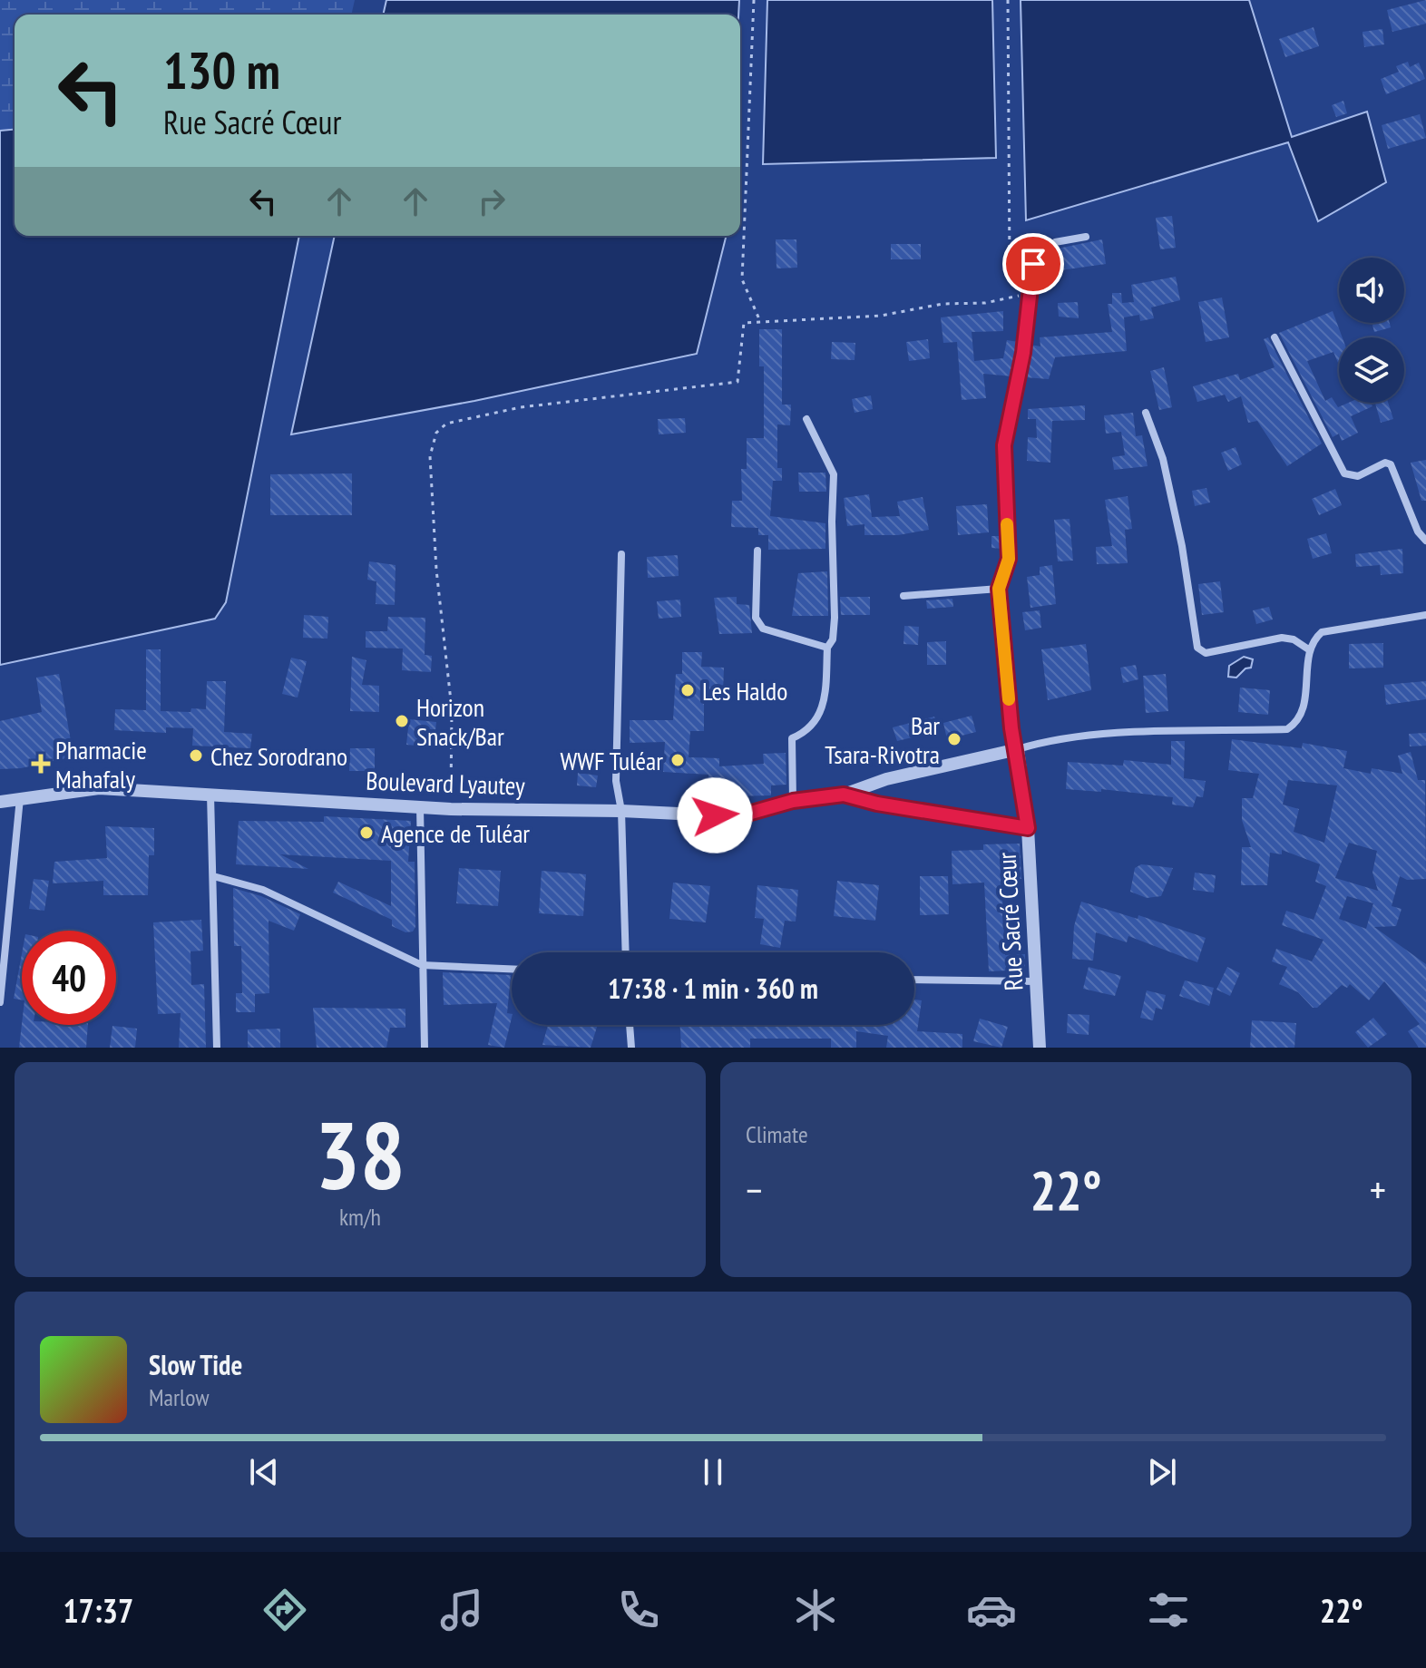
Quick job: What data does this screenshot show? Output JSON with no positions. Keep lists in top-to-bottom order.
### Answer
{
  "streets": {
    "street": ["Boulevard Lyautey", "Rue Sacré Cœur"]
  },
  "crossings": [
    ["Boulevard Lyautey", "Rue Sacré Cœur"]
  ],
  "places": {
    "other": [
      "Les Haldo",
      "Horizon Snack/Bar",
      "Bar Tsara-Rivotra",
      "Chez Sorodrano",
      "WWF Tuléar",
      "Agence de Tuléar"
    ],
    "health": ["Pharmacie Mahafaly"]
  },
  "page": {
    "turn": ["130 m", "Rue Sacré Cœur"],
    "limit": "40",
    "trip": "17:38 · 1 min · 360 m",
    "tile": [
      ["38", "km/h"],
      "Climate"
    ],
    "heat": ["−", "22°", "+"],
    "song": ["Slow Tide", "Marlow"],
    "tabs": ["17:37", "22°"]
  }
}
